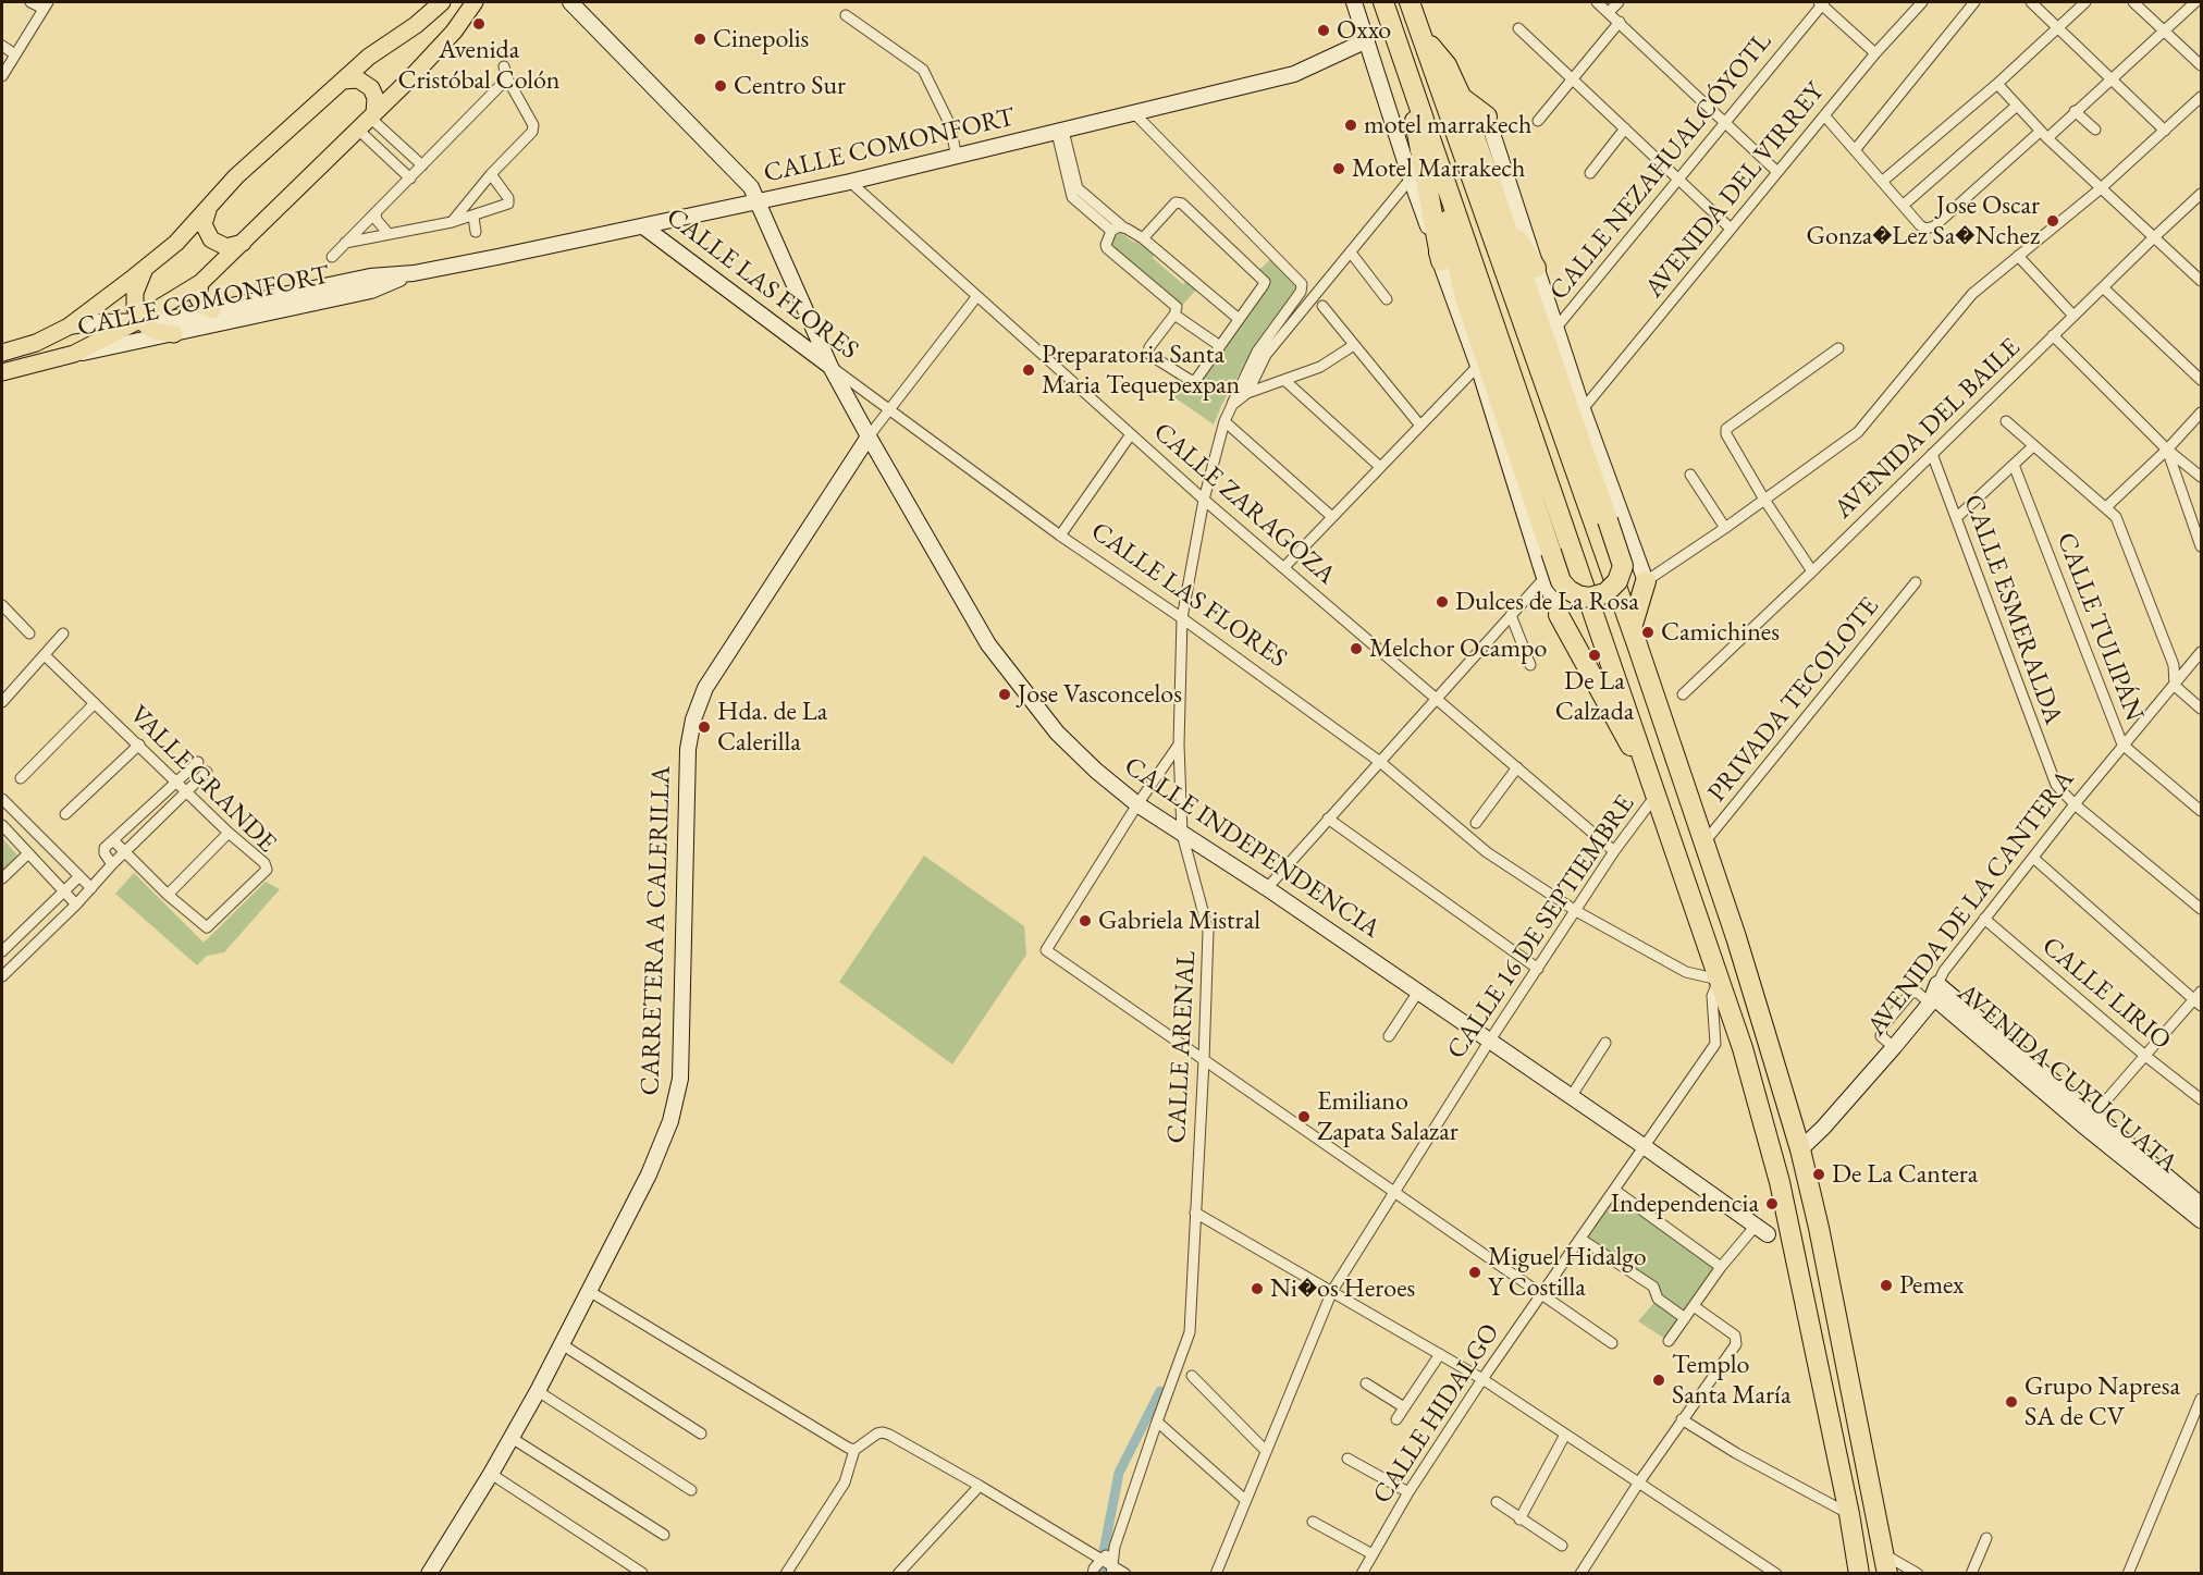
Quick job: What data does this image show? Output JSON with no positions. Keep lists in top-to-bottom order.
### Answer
{
  "streets": {
    "main road": [
      "CALLE COMONFORT",
      "CALLE LAS FLORES",
      "CALLE INDEPENDENCIA",
      "AVENIDA DE LA CANTERA",
      "CARRETERA A CALERILLA",
      "AVENIDA CUYUCUATA"
    ],
    "street": [
      "CALLE NEZAHUALCÓYOTL",
      "AVENIDA DEL VIRREY",
      "AVENIDA DEL BAILE",
      "CALLE ZARAGOZA",
      "CALLE ESMERALDA",
      "CALLE TULIPÁN",
      "PRIVADA TECOLOTE",
      "VALLE GRANDE",
      "CALLE 16 DE SEPTIEMBRE",
      "CALLE LIRIO",
      "CALLE ARENAL",
      "CALLE HIDALGO"
    ]
  },
  "crossings": [
    ["CALLE COMONFORT", "CALLE LAS FLORES"],
    ["CALLE COMONFORT", "CALLE ZARAGOZA"],
    ["CALLE COMONFORT", "CALLE INDEPENDENCIA"],
    ["CALLE LAS FLORES", "CALLE INDEPENDENCIA"],
    ["CALLE LAS FLORES", "CALLE 16 DE SEPTIEMBRE"],
    ["CALLE LAS FLORES", "CALLE ARENAL"],
    ["CALLE LAS FLORES", "CALLE HIDALGO"],
    ["AVENIDA DEL BAILE", "CALLE ESMERALDA"],
    ["CALLE ZARAGOZA", "CALLE 16 DE SEPTIEMBRE"],
    ["CALLE ZARAGOZA", "CALLE ARENAL"],
    ["CALLE ESMERALDA", "AVENIDA DE LA CANTERA"],
    ["CALLE TULIPÁN", "AVENIDA DE LA CANTERA"],
    ["CALLE INDEPENDENCIA", "CALLE 16 DE SEPTIEMBRE"],
    ["CALLE INDEPENDENCIA", "CARRETERA A CALERILLA"],
    ["CALLE INDEPENDENCIA", "CALLE ARENAL"],
    ["CALLE INDEPENDENCIA", "CALLE HIDALGO"],
    ["AVENIDA DE LA CANTERA", "CALLE LIRIO"],
    ["AVENIDA DE LA CANTERA", "AVENIDA CUYUCUATA"]
  ],
  "places": [
    "Avenida Cristóbal Colón",
    "Oxxo",
    "Cinepolis",
    "Centro Sur",
    "motel marrakech",
    "Motel Marrakech",
    "Jose Oscar Gonza�Lez Sa�Nchez",
    "Preparatoria Santa Maria Tequepexpan",
    "Dulces de La Rosa",
    "Camichines",
    "Melchor Ocampo",
    "De La Calzada",
    "Jose Vasconcelos",
    "Hda. de La Calerilla",
    "Gabriela Mistral",
    "Emiliano Zapata Salazar",
    "De La Cantera",
    "Independencia",
    "Miguel Hidalgo Y Costilla",
    "Pemex",
    "Ni�os Heroes",
    "Templo Santa María",
    "Grupo Napresa SA de CV"
  ]
}
